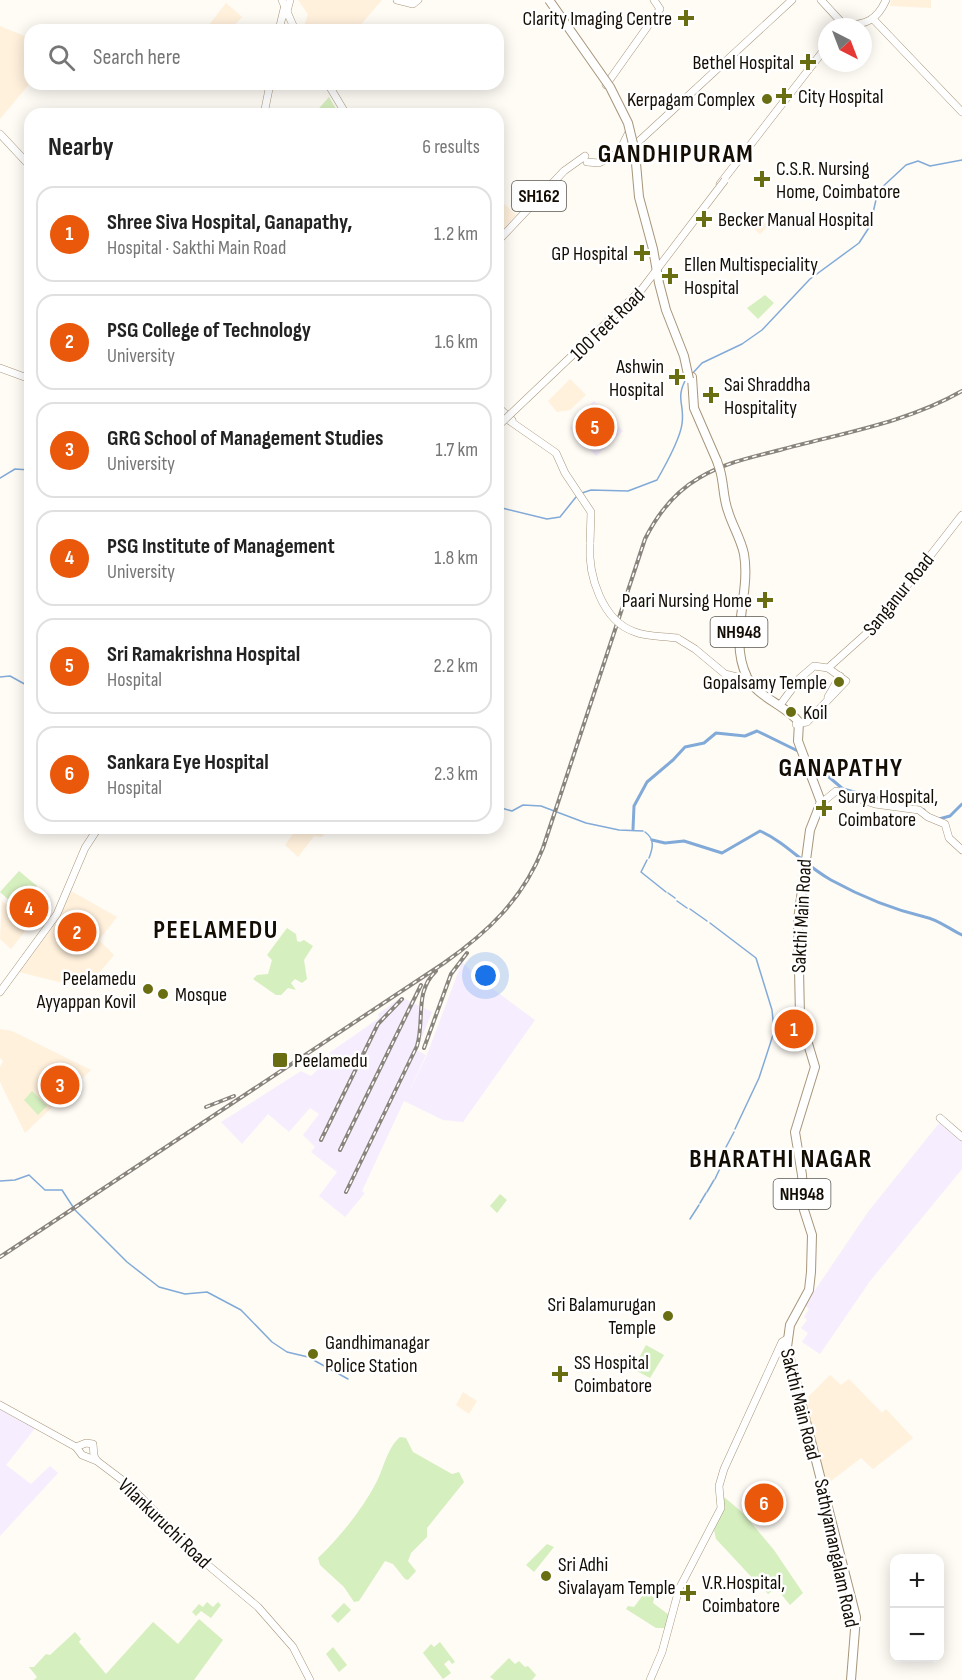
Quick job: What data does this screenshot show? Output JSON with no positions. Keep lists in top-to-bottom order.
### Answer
{
  "streets": {
    "highway": ["NH948", "Sakthi Main Road", "Sathyamangalam Road"],
    "main road": [
      "SH162",
      "100 Feet Road",
      "Sanganur Road",
      "Vilankuruchi Road"
    ]
  },
  "crossings": [
    ["Sanganur Road", "NH948"],
    ["NH948", "Sakthi Main Road"],
    ["Sakthi Main Road", "Sathyamangalam Road"]
  ],
  "districts": [
    "GANDHIPURAM",
    "GANAPATHY",
    "PEELAMEDU",
    "BHARATHI NAGAR"
  ],
  "places": {
    "health": [
      "Clarity Imaging Centre",
      "Bethel Hospital",
      "City Hospital",
      "C.S.R. Nursing Home, Coimbatore",
      "Becker Manual Hospital",
      "GP Hospital",
      "Ellen Multispeciality Hospital",
      "Ashwin Hospital",
      "Sai Shraddha Hospitality",
      "Paari Nursing Home",
      "Surya Hospital, Coimbatore",
      "SS Hospital Coimbatore",
      "V.R.Hospital, Coimbatore"
    ],
    "other": [
      "Kerpagam Complex",
      "Gopalsamy Temple",
      "Koil",
      "Peelamedu Ayyappan Kovil",
      "Mosque",
      "Sri Balamurugan Temple",
      "Gandhimanagar Police Station",
      "Sri Adhi Sivalayam Temple"
    ],
    "transit": ["Peelamedu"]
  },
  "north": "bottom right",
  "page": {
    "search": "Search here",
    "heading": ["Nearby", "6 results"],
    "list": [
      {
        "mark": "1",
        "name": "Shree Siva Hospital, Ganapathy,",
        "note": "Hospital · Sakthi Main Road",
        "value": "1.2 km"
      },
      {
        "mark": "2",
        "name": "PSG College of Technology",
        "note": "University",
        "value": "1.6 km"
      },
      {
        "mark": "3",
        "name": "GRG School of Management Studies",
        "note": "University",
        "value": "1.7 km"
      },
      {
        "mark": "4",
        "name": "PSG Institute of Management",
        "note": "University",
        "value": "1.8 km"
      },
      {
        "mark": "5",
        "name": "Sri Ramakrishna Hospital",
        "note": "Hospital",
        "value": "2.2 km"
      },
      {
        "mark": "6",
        "name": "Sankara Eye Hospital",
        "note": "Hospital",
        "value": "2.3 km"
      }
    ],
    "pins": [
      "5",
      "4",
      "2",
      "1",
      "3",
      "6"
    ],
    "map_buttons": ["+", "−"]
  }
}
